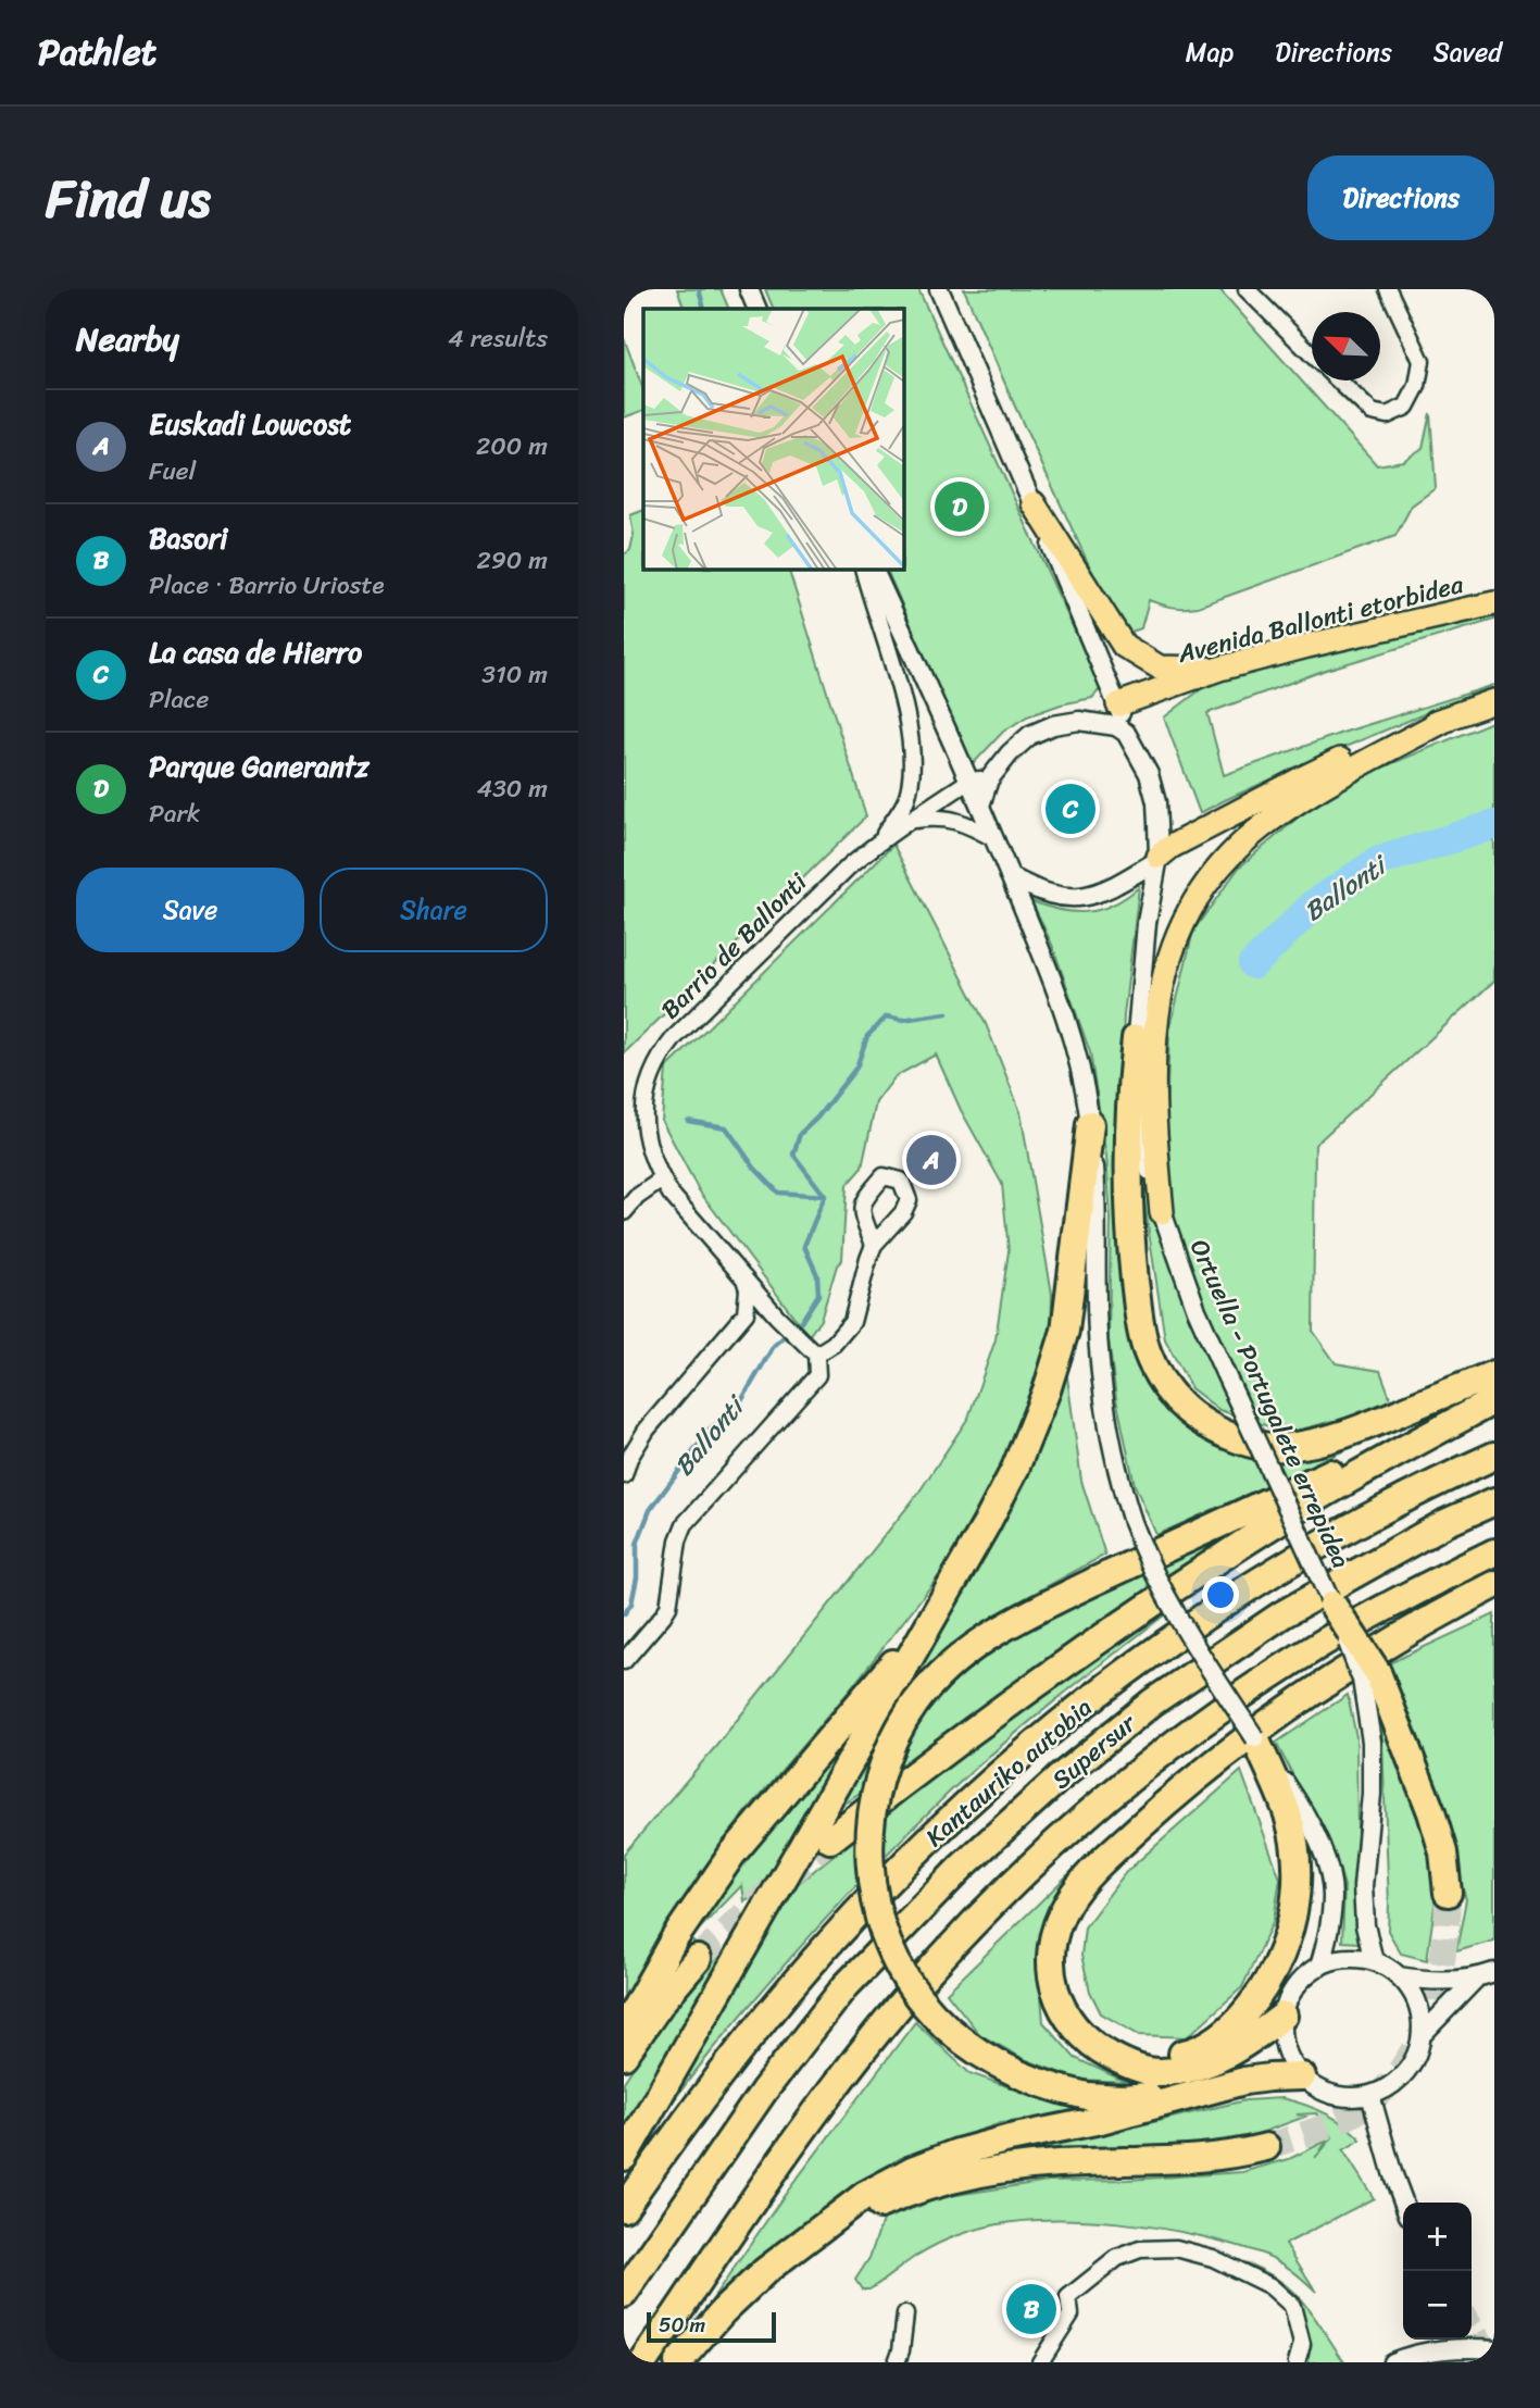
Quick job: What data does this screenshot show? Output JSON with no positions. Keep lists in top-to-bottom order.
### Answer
{
  "streets": {
    "highway": ["Supersur", "Kantauriko autobia"],
    "main road": ["Avenida Ballonti etorbidea"],
    "street": ["Barrio de Ballonti", "Ortuella - Portugalete errepidea"]
  },
  "water": ["Ballonti"],
  "scale_bar": "50 m",
  "north": "top left",
  "page": {
    "header": "Pathlet",
    "nav": ["Map", "Directions", "Saved"],
    "title": "Find us",
    "buttons": [
      "Directions",
      ["Save", "Share"]
    ],
    "heading": ["Nearby", "4 results"],
    "list": [
      {
        "mark": "A",
        "name": "Euskadi Lowcost",
        "note": "Fuel",
        "value": "200 m"
      },
      {
        "mark": "B",
        "name": "Basori",
        "note": "Place · Barrio Urioste",
        "value": "290 m"
      },
      {
        "mark": "C",
        "name": "La casa de Hierro",
        "note": "Place",
        "value": "310 m"
      },
      {
        "mark": "D",
        "name": "Parque Ganerantz",
        "note": "Park",
        "value": "430 m"
      }
    ],
    "pins": [
      "D",
      "C",
      "A",
      "B"
    ],
    "map_buttons": ["+", "−"],
    "scale": "50 m"
  }
}
